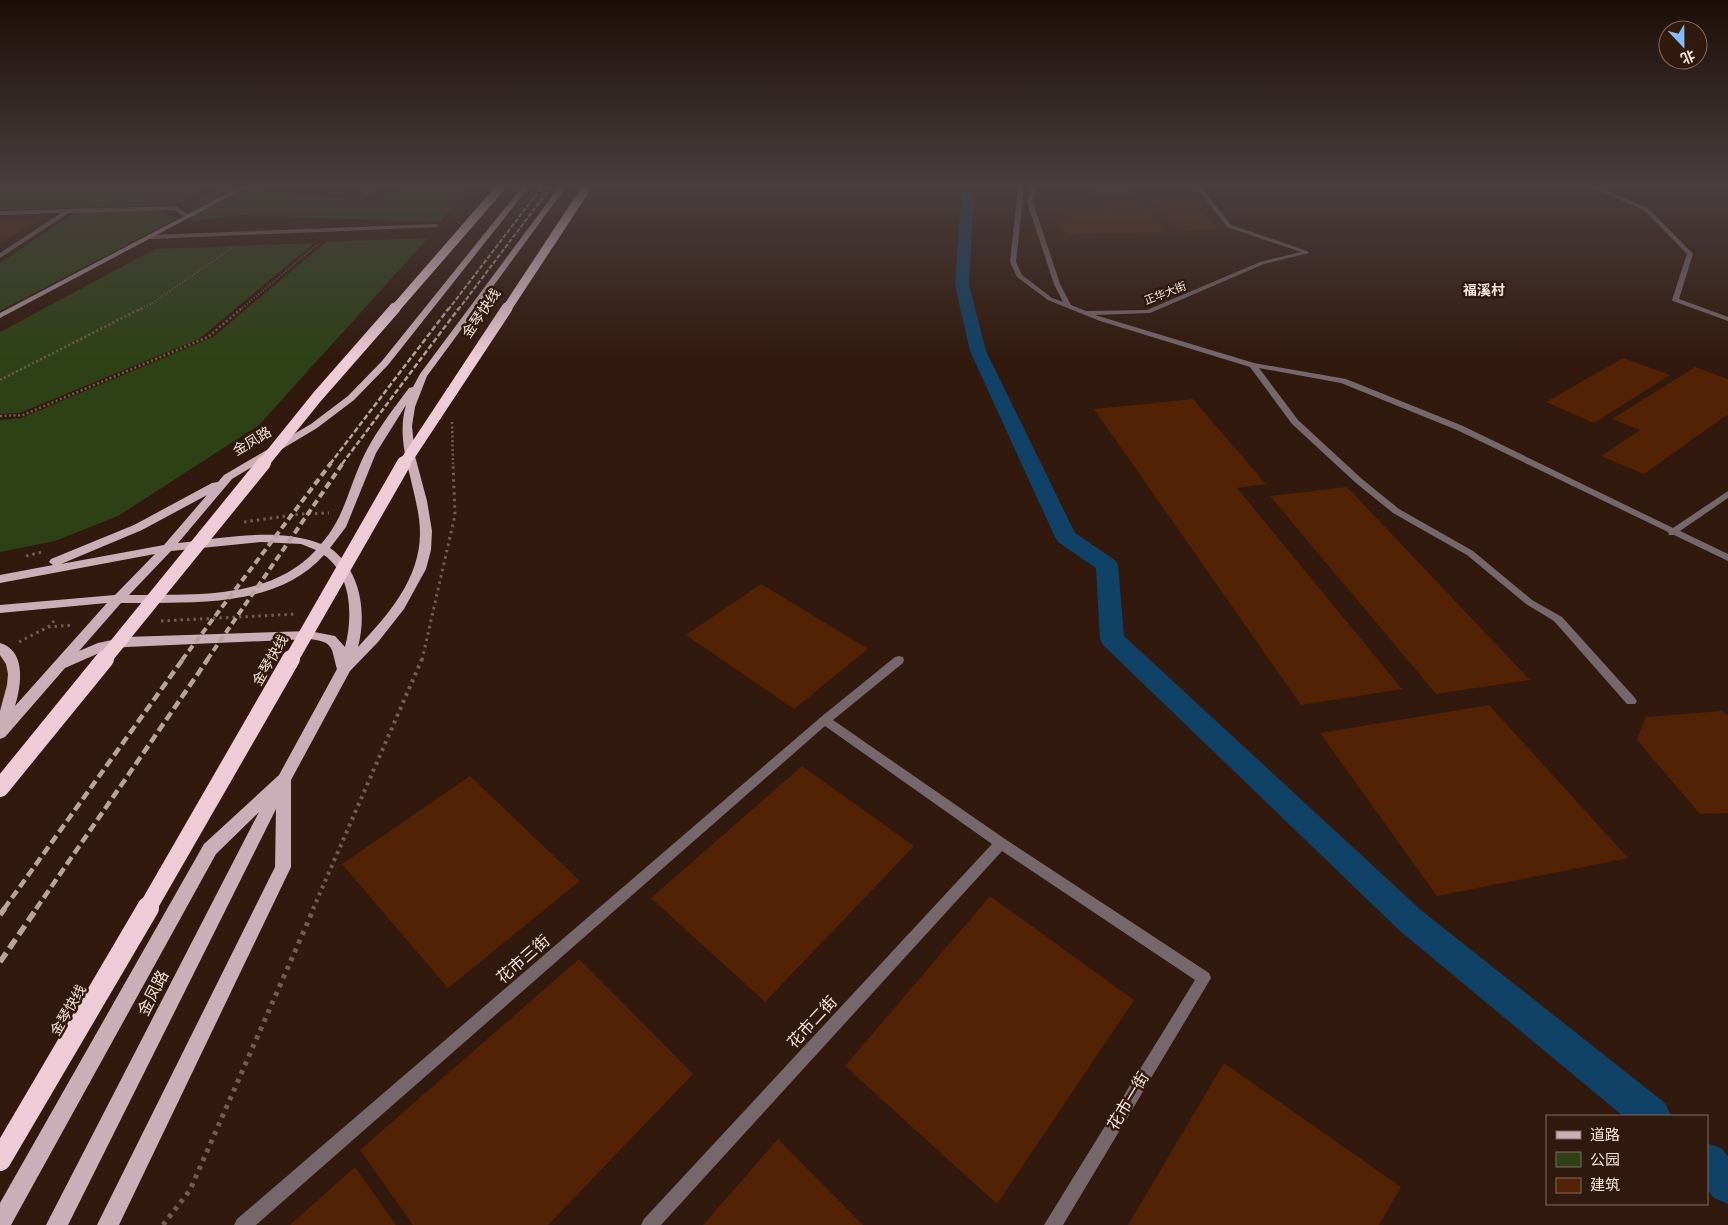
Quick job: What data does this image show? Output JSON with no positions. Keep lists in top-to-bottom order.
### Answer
{
  "streets": {
    "highway": ["金琴快线"],
    "main road": ["金凤路"],
    "street": [
      "正华大街",
      "花市三街",
      "花市二街",
      "花市一街"
    ]
  },
  "crossings": [
    ["花市二街", "花市一街"]
  ],
  "districts": ["福溪村"],
  "legend": ["道路", "公园", "建筑"],
  "north": "bottom"
}
